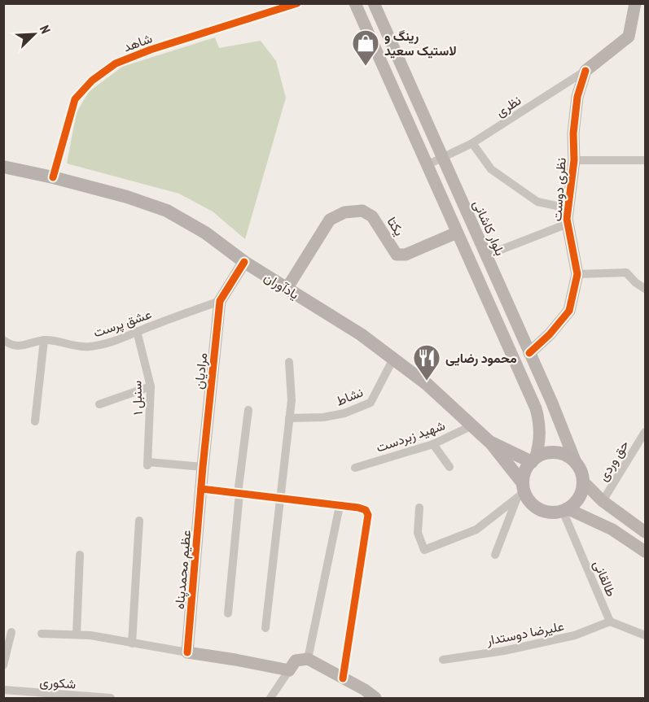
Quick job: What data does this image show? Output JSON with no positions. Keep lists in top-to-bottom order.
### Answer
{
  "streets": {
    "main road": ["یادآوران"],
    "street": [
      "شاهد",
      "نظری",
      "نظری دوست",
      "یکتا",
      "بلوار کاشانی",
      "عشق پرست",
      "مرادیان",
      "نشاط",
      "سنبل ۱",
      "شهید زبردست",
      "حق وردی",
      "عظیم محمدپناه",
      "طالقانی",
      "علیرضا دوستدار",
      "شکوری"
    ]
  },
  "crossings": [
    ["شاهد", "یادآوران"],
    ["نظری", "نظری دوست"],
    ["نظری", "بلوار کاشانی"],
    ["نظری دوست", "بلوار کاشانی"],
    ["یکتا", "یادآوران"],
    ["بلوار کاشانی", "یادآوران"],
    ["بلوار کاشانی", "طالقانی"],
    ["یادآوران", "مرادیان"],
    ["یادآوران", "نشاط"],
    ["یادآوران", "شهید زبردست"],
    ["یادآوران", "طالقانی"],
    ["عشق پرست", "مرادیان"],
    ["عشق پرست", "سنبل ۱"],
    ["مرادیان", "سنبل ۱"],
    ["مرادیان", "عظیم محمدپناه"],
    ["طالقانی", "علیرضا دوستدار"]
  ],
  "places": {
    "shop": ["رینگ و لاستیک سعید"],
    "restaurant": ["محمود رضایی"]
  },
  "north": "top right"
}
